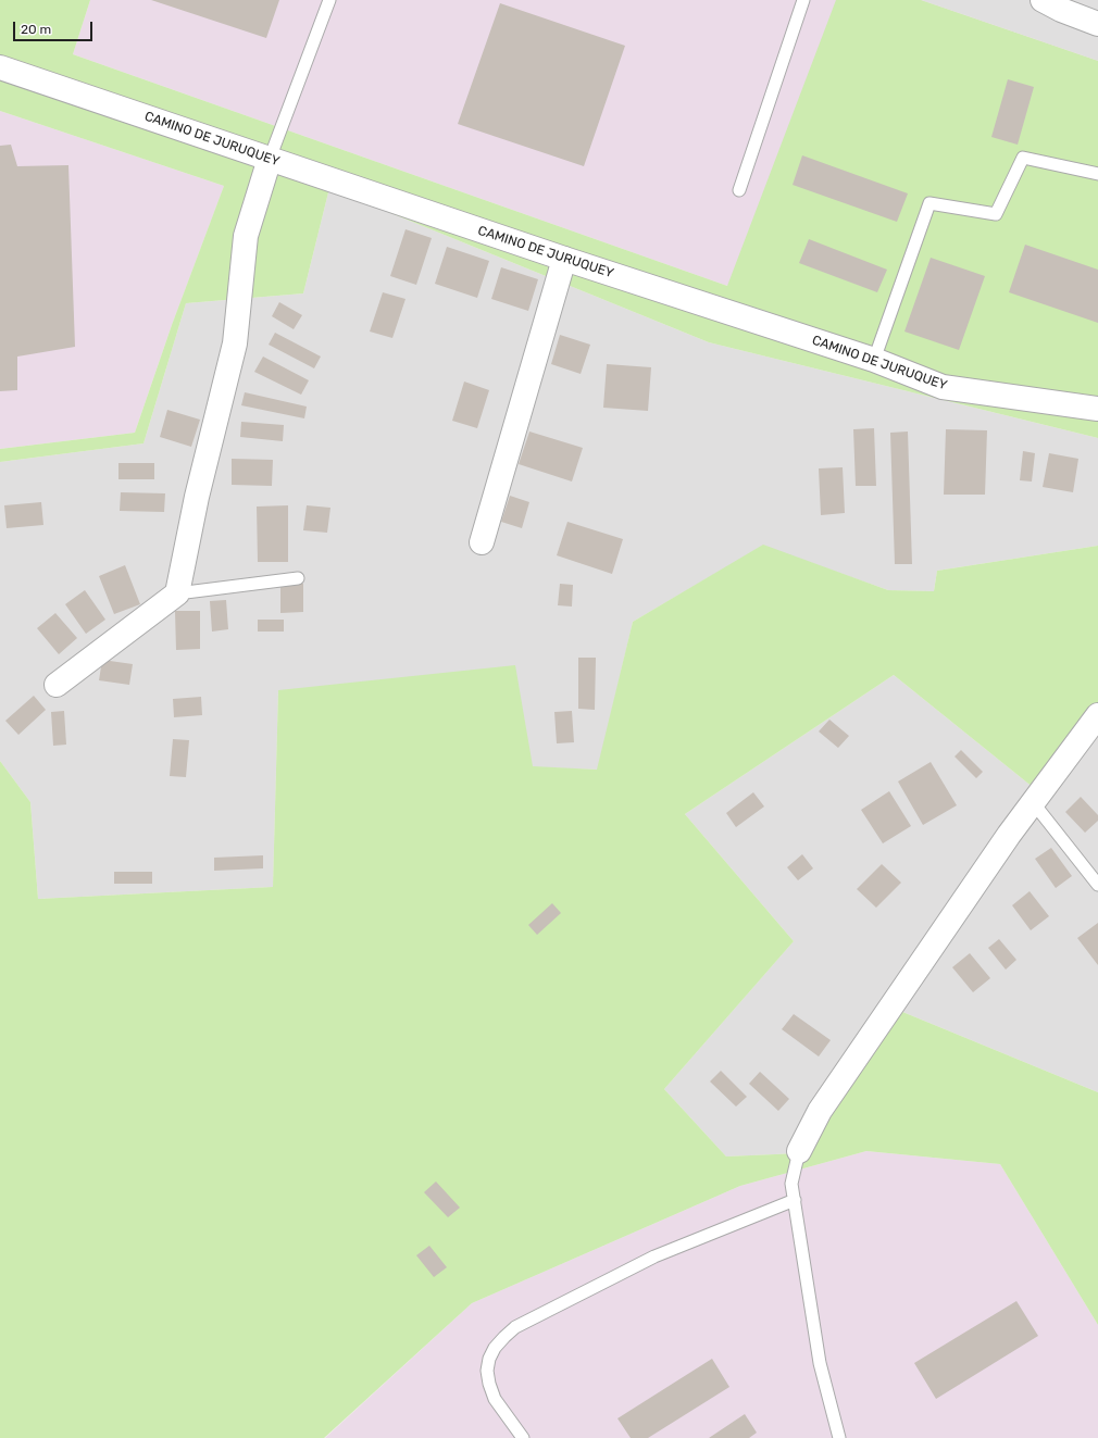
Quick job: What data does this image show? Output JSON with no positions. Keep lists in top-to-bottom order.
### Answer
{
  "streets": {
    "street": ["CAMINO DE JURUQUEY"]
  },
  "scale_bar": "20 m"
}
